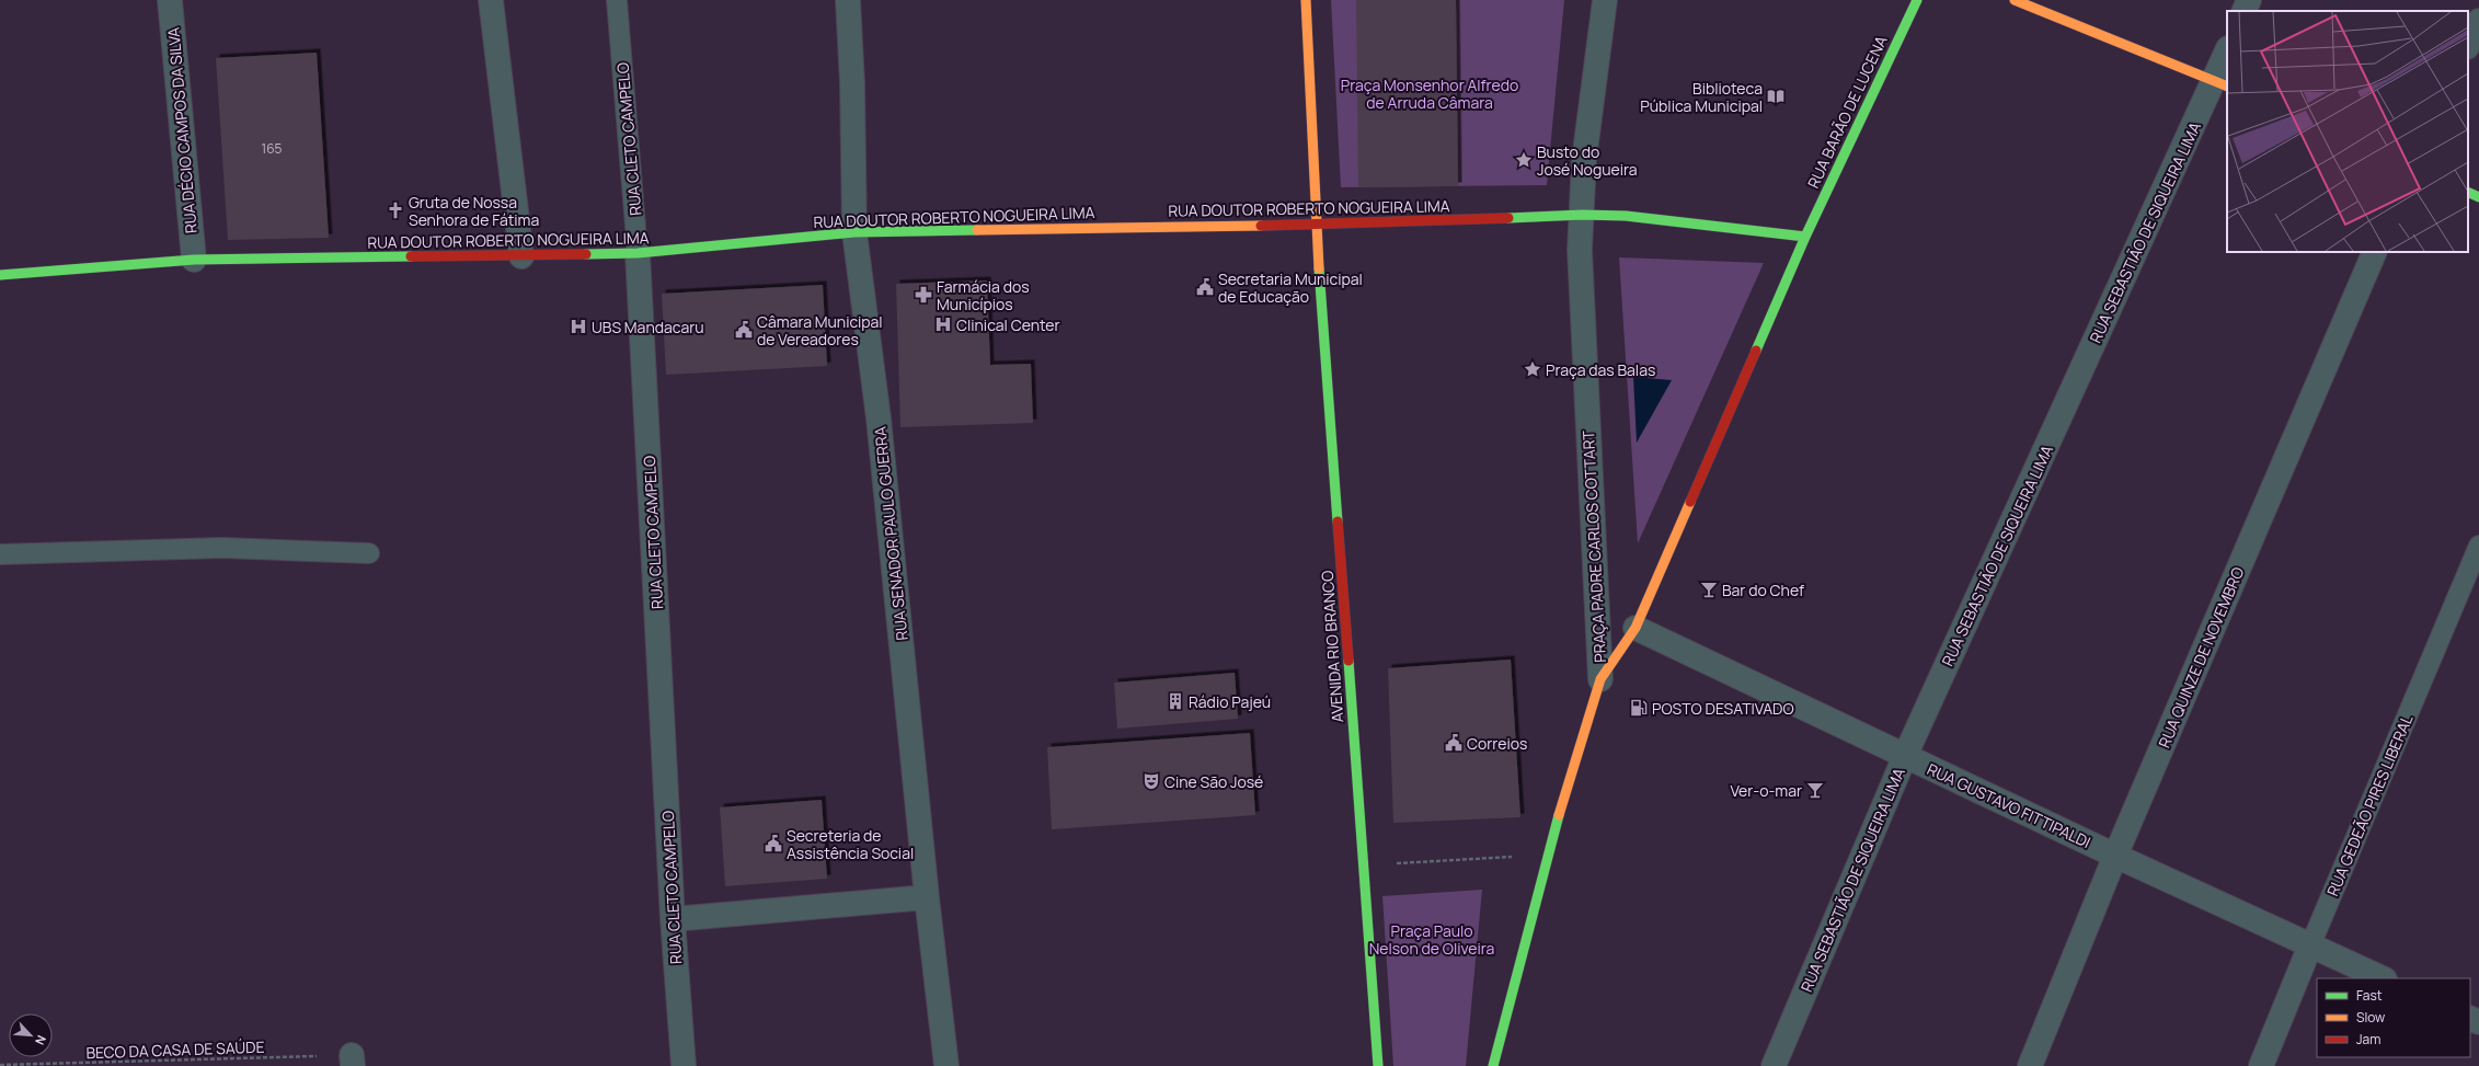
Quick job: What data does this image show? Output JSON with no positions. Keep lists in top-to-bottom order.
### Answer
{
  "streets": {
    "street": [
      "RUA BARÃO DE LUCENA",
      "RUA DÉCIO CAMPOS DA SILVA",
      "RUA CLETO CAMPELO",
      "RUA DOUTOR ROBERTO NOGUEIRA LIMA",
      "RUA SEBASTIÃO DE SIQUEIRA LIMA",
      "RUA SENADOR PAULO GUERRA",
      "PRAÇA PADRE CARLOS COTTART",
      "AVENIDA RIO BRANCO",
      "RUA QUINZE DE NOVEMBRO",
      "RUA GUSTAVO FITTIPALDI",
      "RUA GEDEÃO PIRES LIBERAL"
    ],
    "path": ["BECO DA CASA DE SAÚDE"]
  },
  "crossings": [
    ["RUA BARÃO DE LUCENA", "RUA DOUTOR ROBERTO NOGUEIRA LIMA"],
    ["RUA BARÃO DE LUCENA", "PRAÇA PADRE CARLOS COTTART"],
    ["RUA DÉCIO CAMPOS DA SILVA", "RUA DOUTOR ROBERTO NOGUEIRA LIMA"],
    ["RUA CLETO CAMPELO", "RUA DOUTOR ROBERTO NOGUEIRA LIMA"],
    ["RUA DOUTOR ROBERTO NOGUEIRA LIMA", "RUA SENADOR PAULO GUERRA"],
    ["RUA DOUTOR ROBERTO NOGUEIRA LIMA", "PRAÇA PADRE CARLOS COTTART"],
    ["RUA DOUTOR ROBERTO NOGUEIRA LIMA", "AVENIDA RIO BRANCO"],
    ["RUA SEBASTIÃO DE SIQUEIRA LIMA", "RUA GUSTAVO FITTIPALDI"],
    ["PRAÇA PADRE CARLOS COTTART", "RUA GUSTAVO FITTIPALDI"],
    ["RUA QUINZE DE NOVEMBRO", "RUA GUSTAVO FITTIPALDI"],
    ["RUA GUSTAVO FITTIPALDI", "RUA GEDEÃO PIRES LIBERAL"]
  ],
  "parks": ["Praça Monsenhor Alfredo de Arruda Câmara", "Praça Paulo Nelson de Oliveira"],
  "places": {
    "library": ["Biblioteca Pública Municipal"],
    "place": ["Busto do José Nogueira", "Praça das Balas"],
    "church": ["Gruta de Nossa Senhora de Fátima"],
    "public building": [
      "Secretaria Municipal de Educação",
      "Câmara Municipal de Vereadores",
      "Correios",
      "Secreteria de Assistência Social"
    ],
    "pharmacy": ["Farmácia dos Municípios"],
    "hospital": ["Clinical Center", "UBS Mandacaru"],
    "bar": ["Bar do Chef", "Ver-o-mar"],
    "building": ["Rádio Pajeú"],
    "fuel station": ["POSTO DESATIVADO"],
    "theatre": ["Cine São José"]
  },
  "house_numbers": ["165"],
  "legend": ["Fast", "Slow", "Jam"],
  "north": "bottom right"
}
